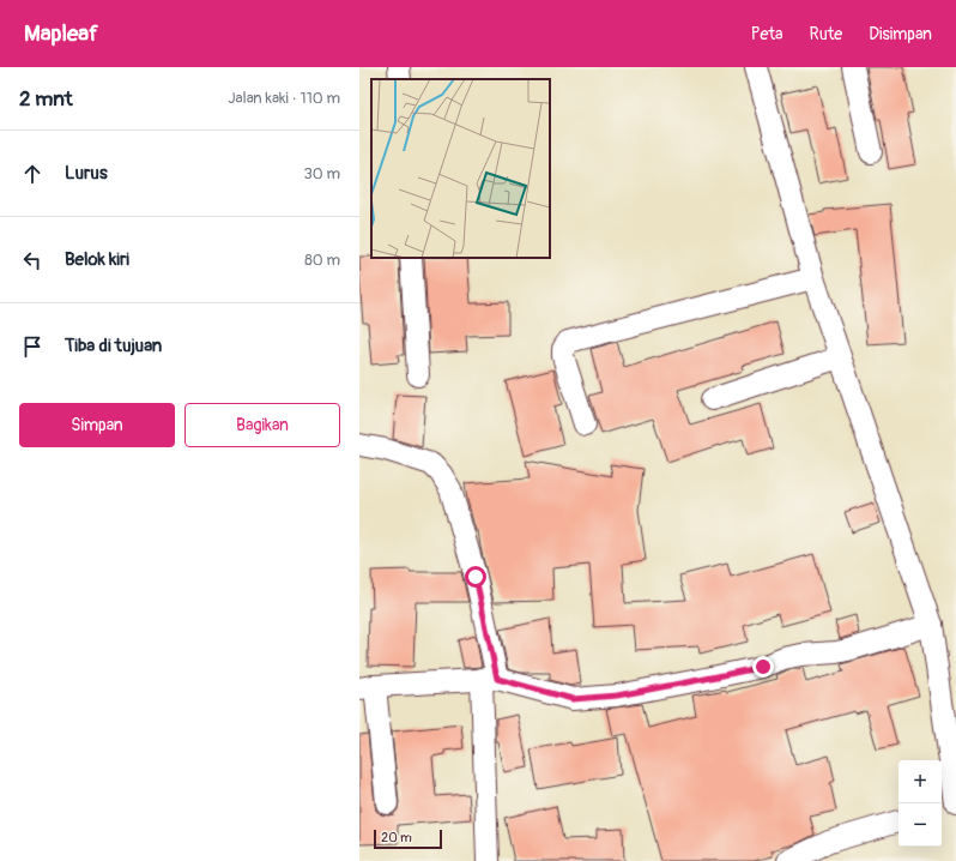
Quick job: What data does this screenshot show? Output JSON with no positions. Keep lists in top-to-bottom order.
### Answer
{
  "scale_bar": "20 m",
  "page": {
    "header": "Mapleaf",
    "nav": ["Peta", "Rute", "Disimpan"],
    "heading": ["2 mnt", "Jalan kaki · 110 m"],
    "list": [
      ["Lurus", "30 m"],
      ["Belok kiri", "80 m"],
      "Tiba di tujuan"
    ],
    "buttons": ["Simpan", "Bagikan"],
    "map_buttons": ["+", "−"],
    "scale": "20 m"
  }
}
